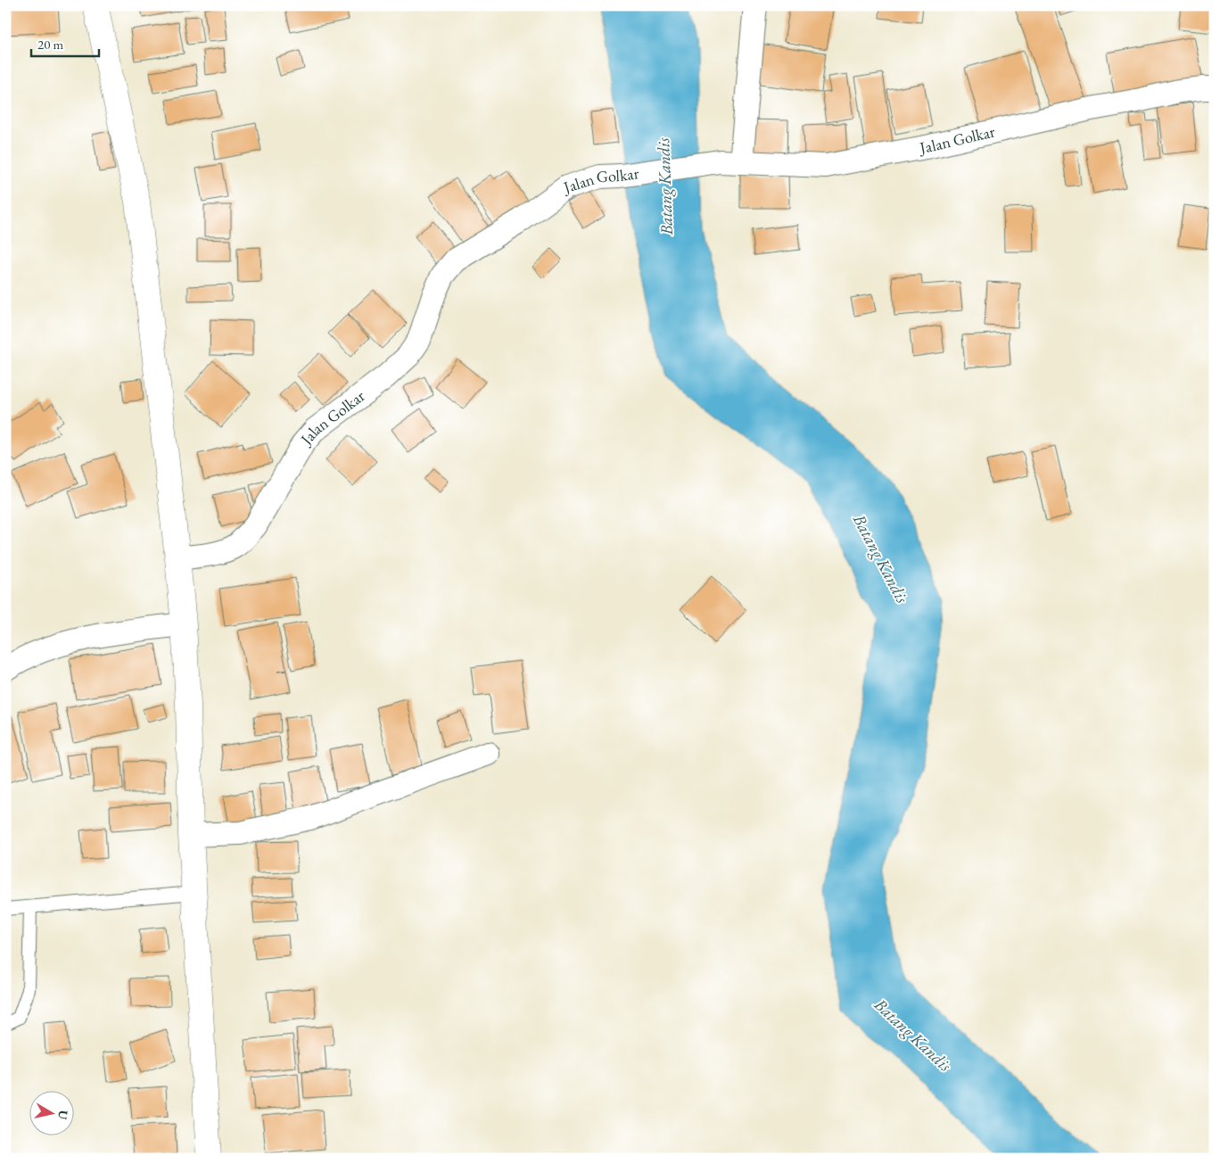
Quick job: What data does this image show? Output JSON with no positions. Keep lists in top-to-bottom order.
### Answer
{
  "streets": {
    "street": ["Jalan Golkar"]
  },
  "water": ["Batang Kandis"],
  "scale_bar": "20 m",
  "north": "right"
}
